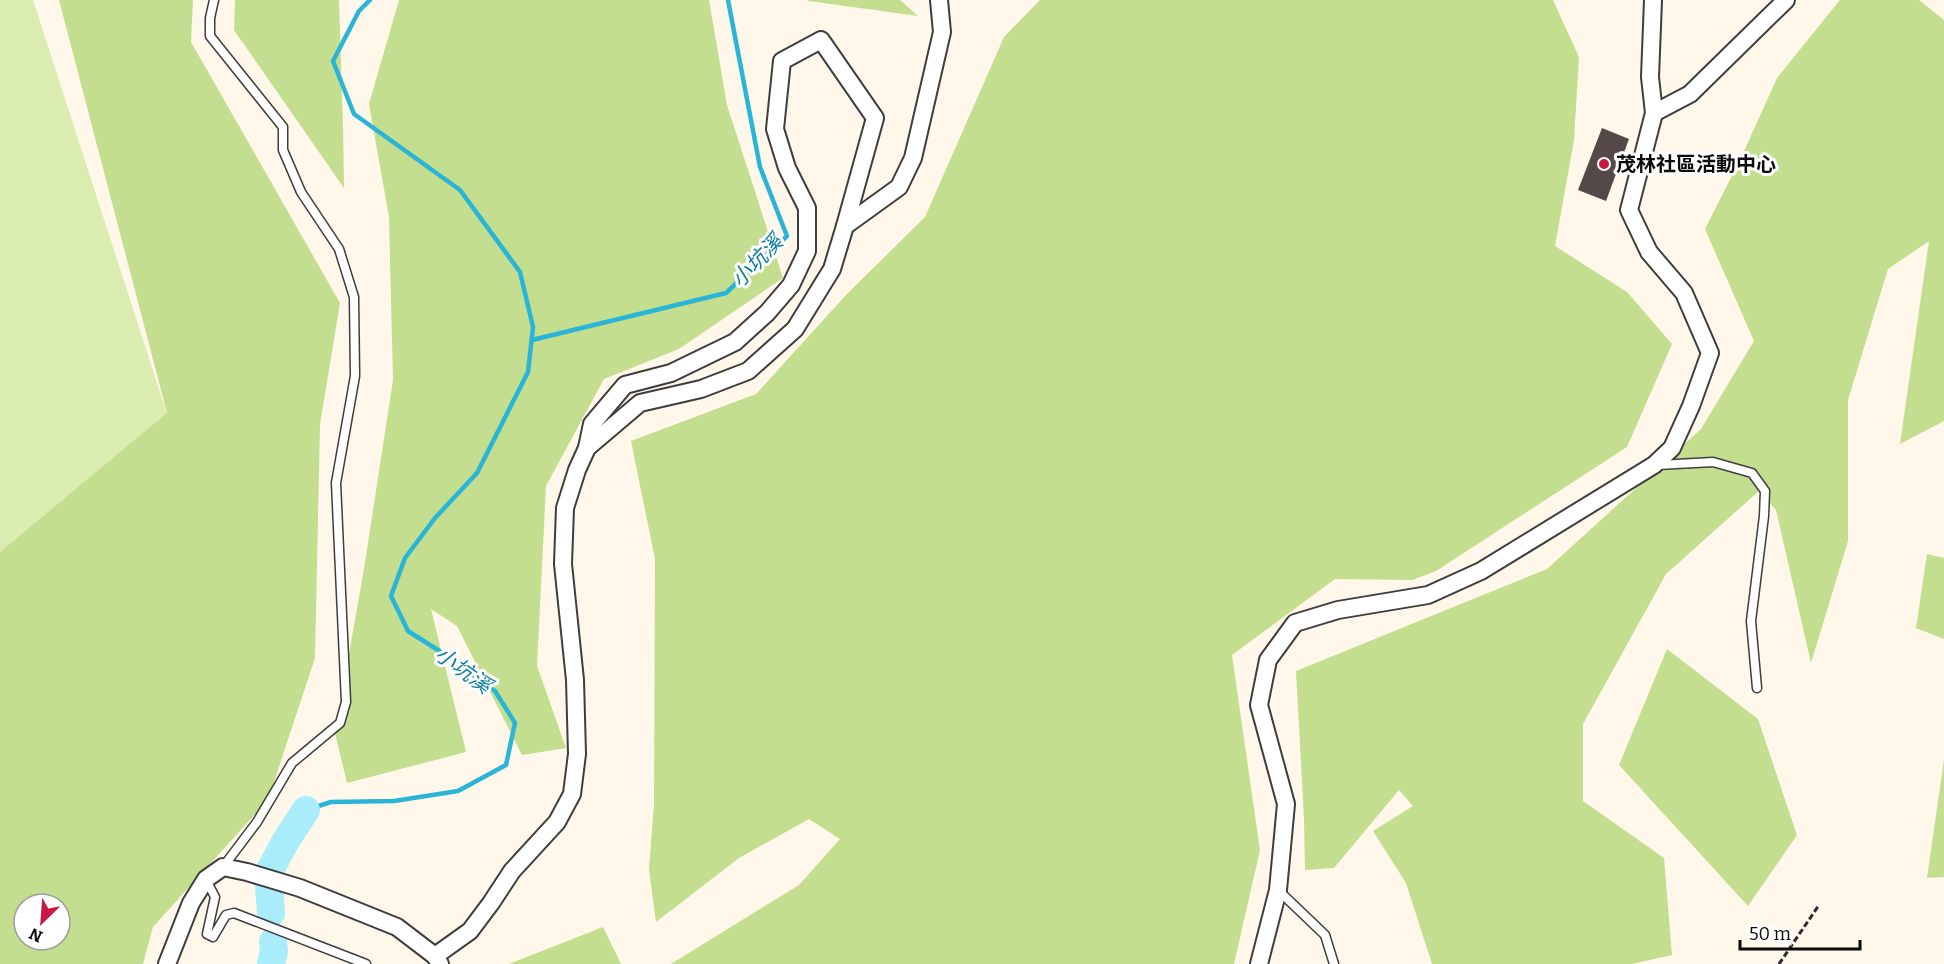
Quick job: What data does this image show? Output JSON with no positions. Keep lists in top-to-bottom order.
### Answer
{
  "water": ["小坑溪"],
  "places": ["茂林社區活動中心"],
  "scale_bar": "50 m",
  "north": "bottom left"
}
